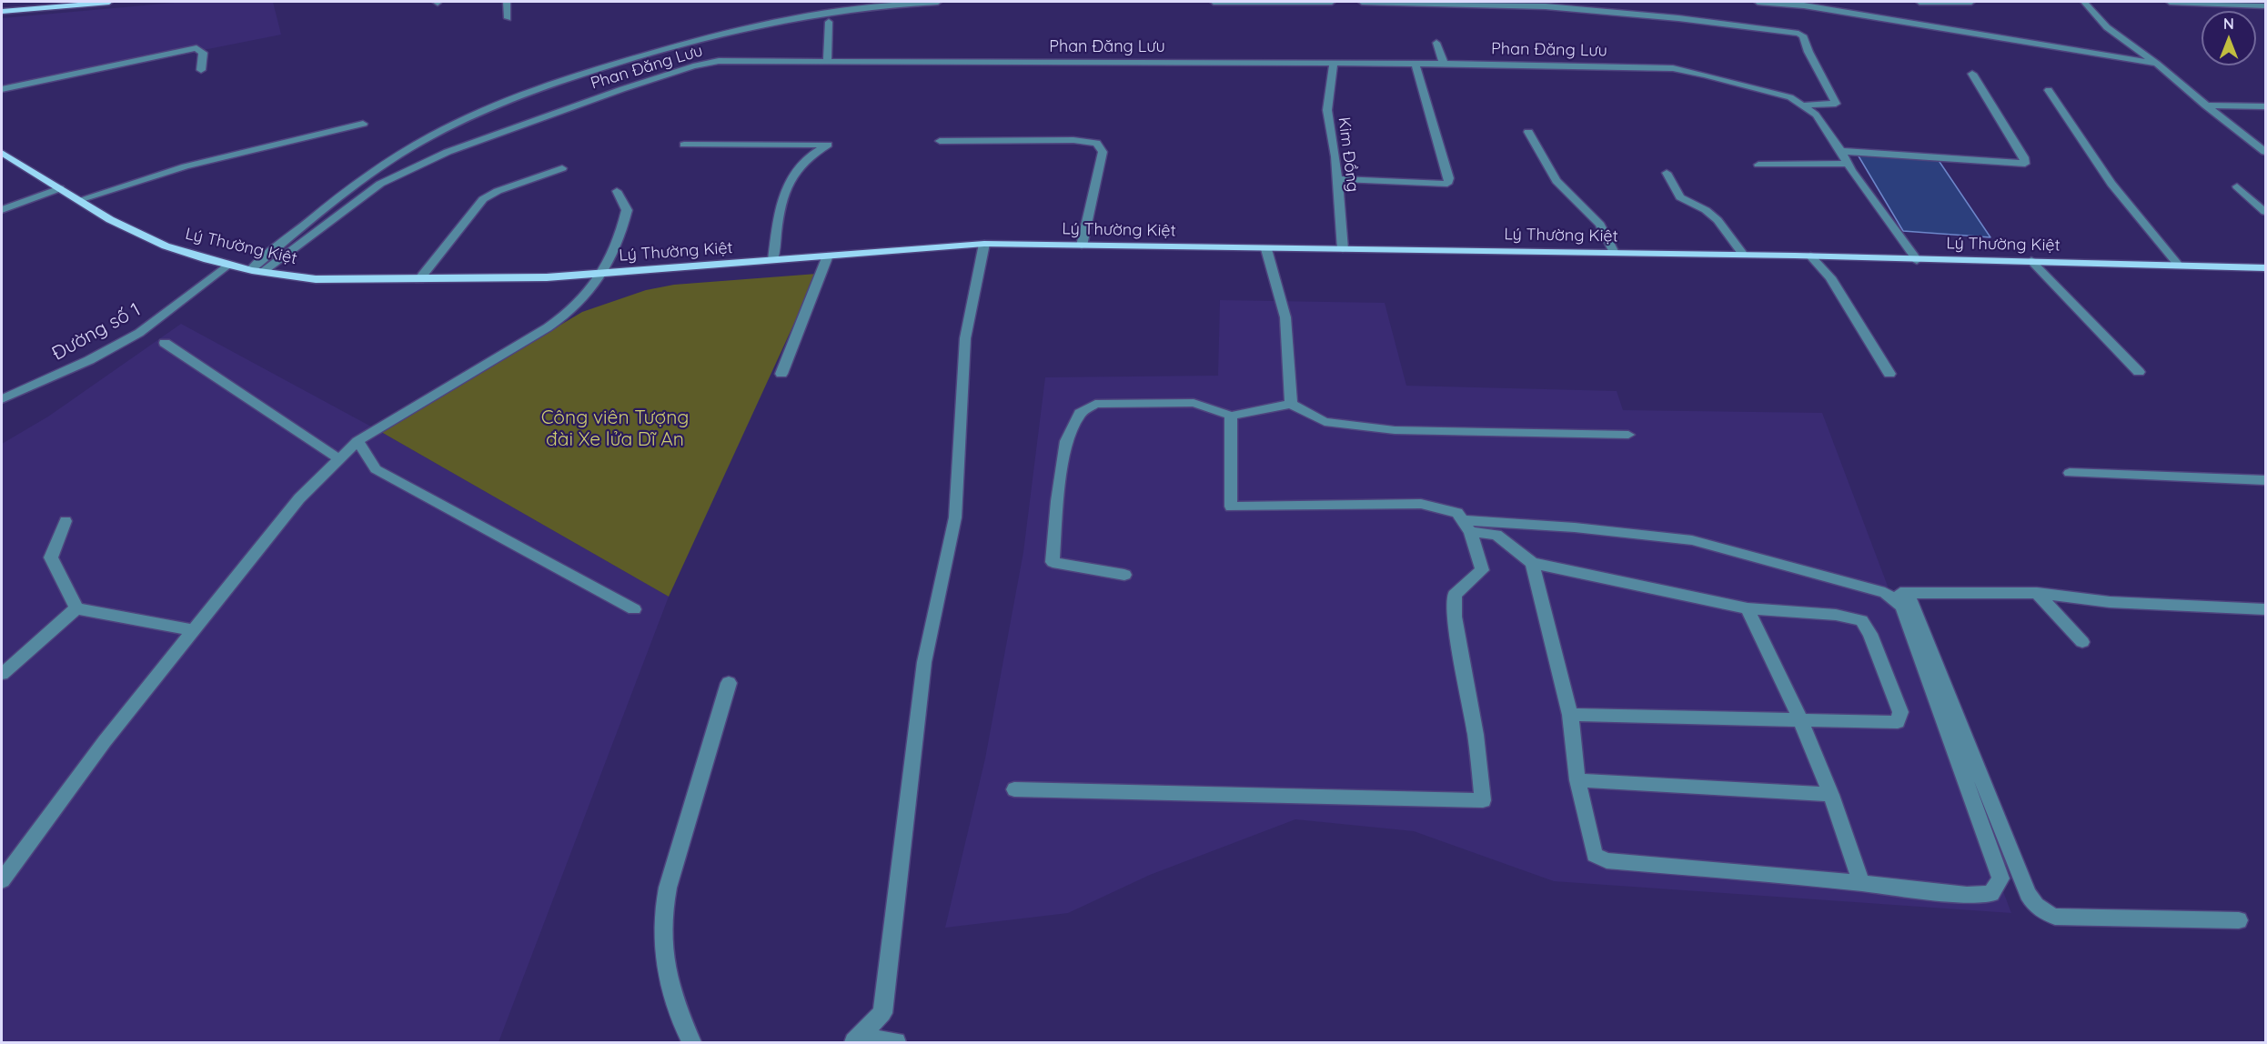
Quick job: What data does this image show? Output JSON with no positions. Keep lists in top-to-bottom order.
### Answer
{
  "streets": {
    "main road": ["Lý Thường Kiệt"],
    "street": ["Phan Đăng Lưu", "Kim Đồng", "Đường số 1"]
  },
  "crossings": [
    ["Phan Đăng Lưu", "Kim Đồng"],
    ["Phan Đăng Lưu", "Lý Thường Kiệt"],
    ["Kim Đồng", "Lý Thường Kiệt"],
    ["Lý Thường Kiệt", "Đường số 1"]
  ],
  "parks": ["Công viên Tượng đài Xe lửa Dĩ An"],
  "north": "top"
}
